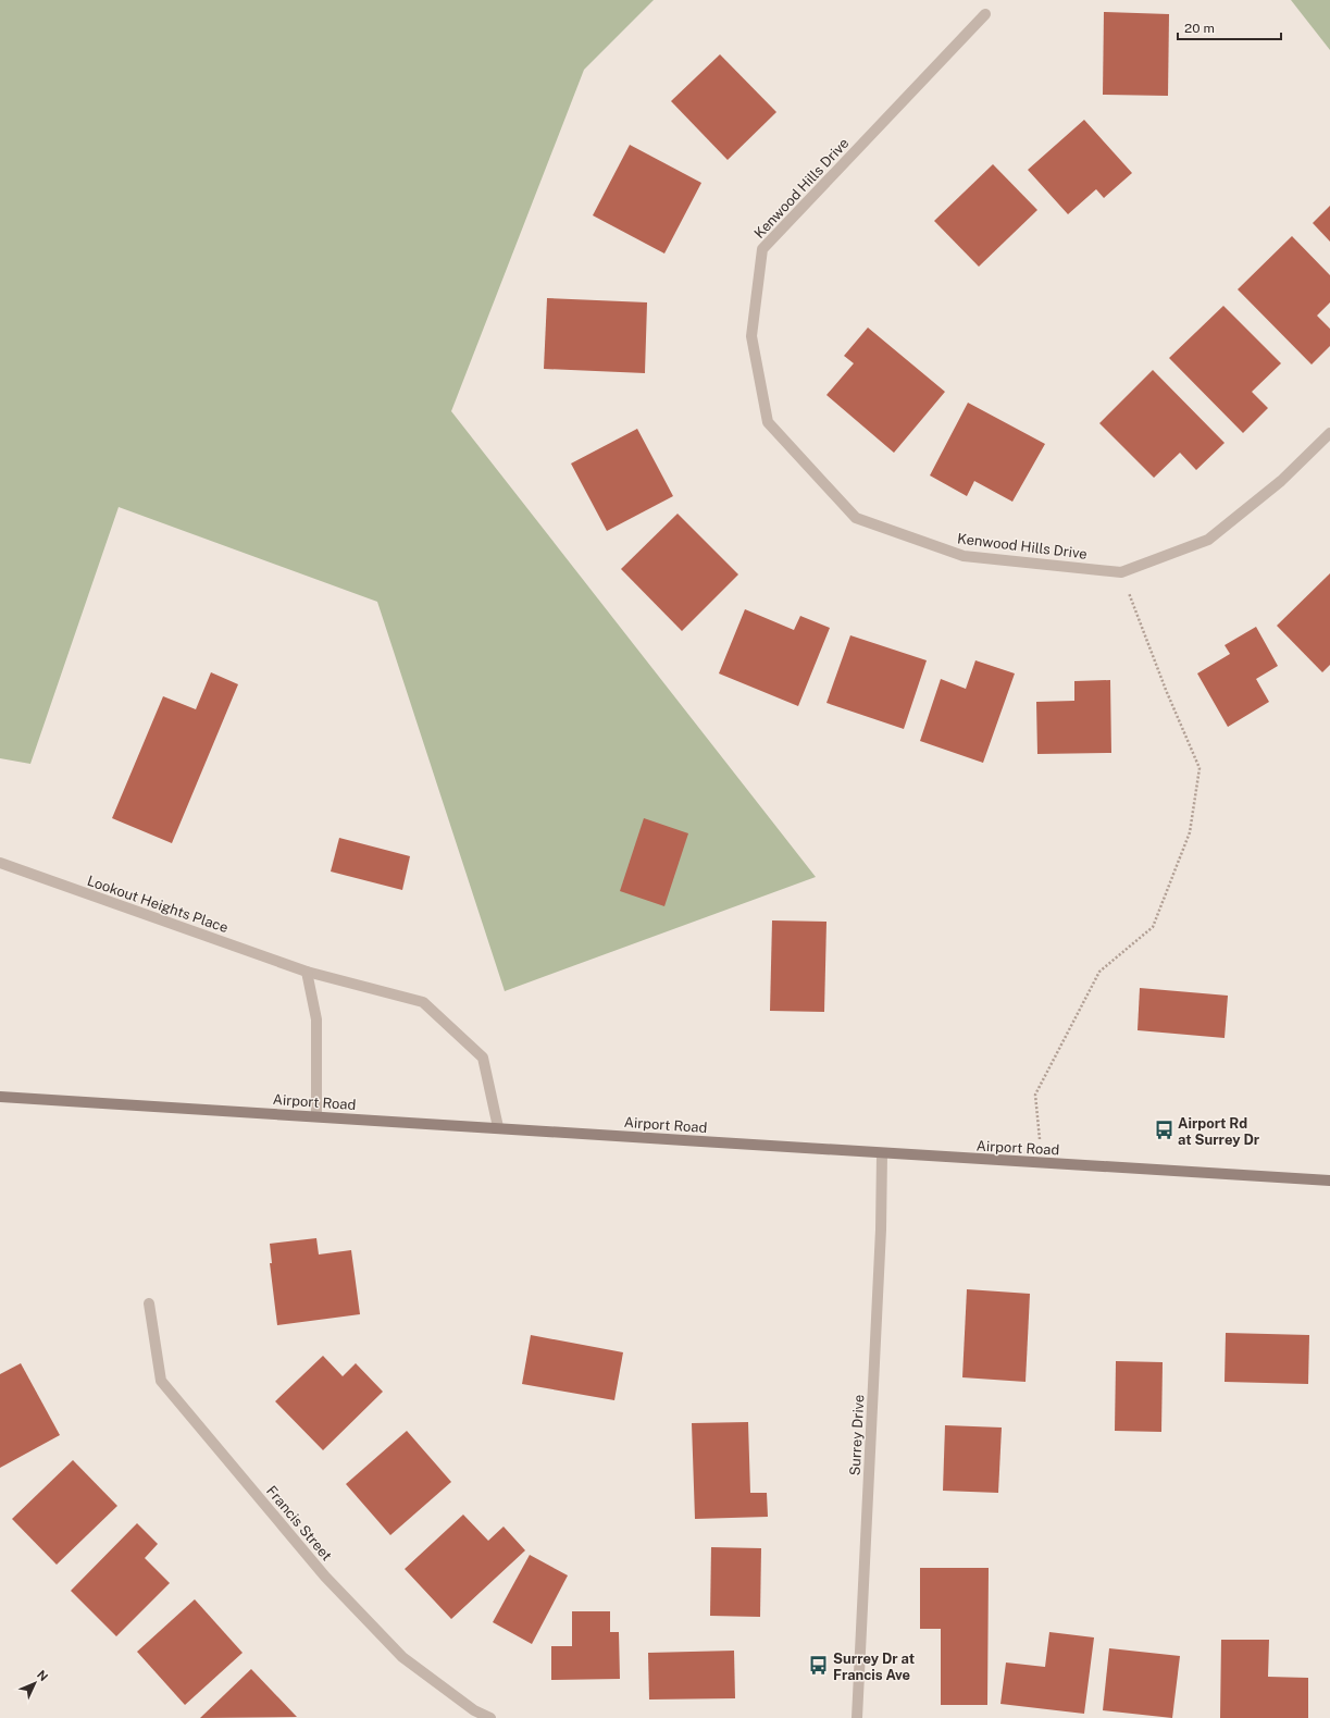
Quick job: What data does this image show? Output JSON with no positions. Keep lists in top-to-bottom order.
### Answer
{
  "streets": {
    "main road": ["Airport Road"],
    "street": [
      "Kenwood Hills Drive",
      "Lookout Heights Place",
      "Surrey Drive",
      "Francis Street"
    ]
  },
  "crossings": [
    ["Lookout Heights Place", "Airport Road"],
    ["Airport Road", "Surrey Drive"]
  ],
  "places": {
    "bus stop": ["Airport Rd at Surrey Dr", "Surrey Dr at Francis Ave"]
  },
  "scale_bar": "20 m",
  "north": "top right"
}
